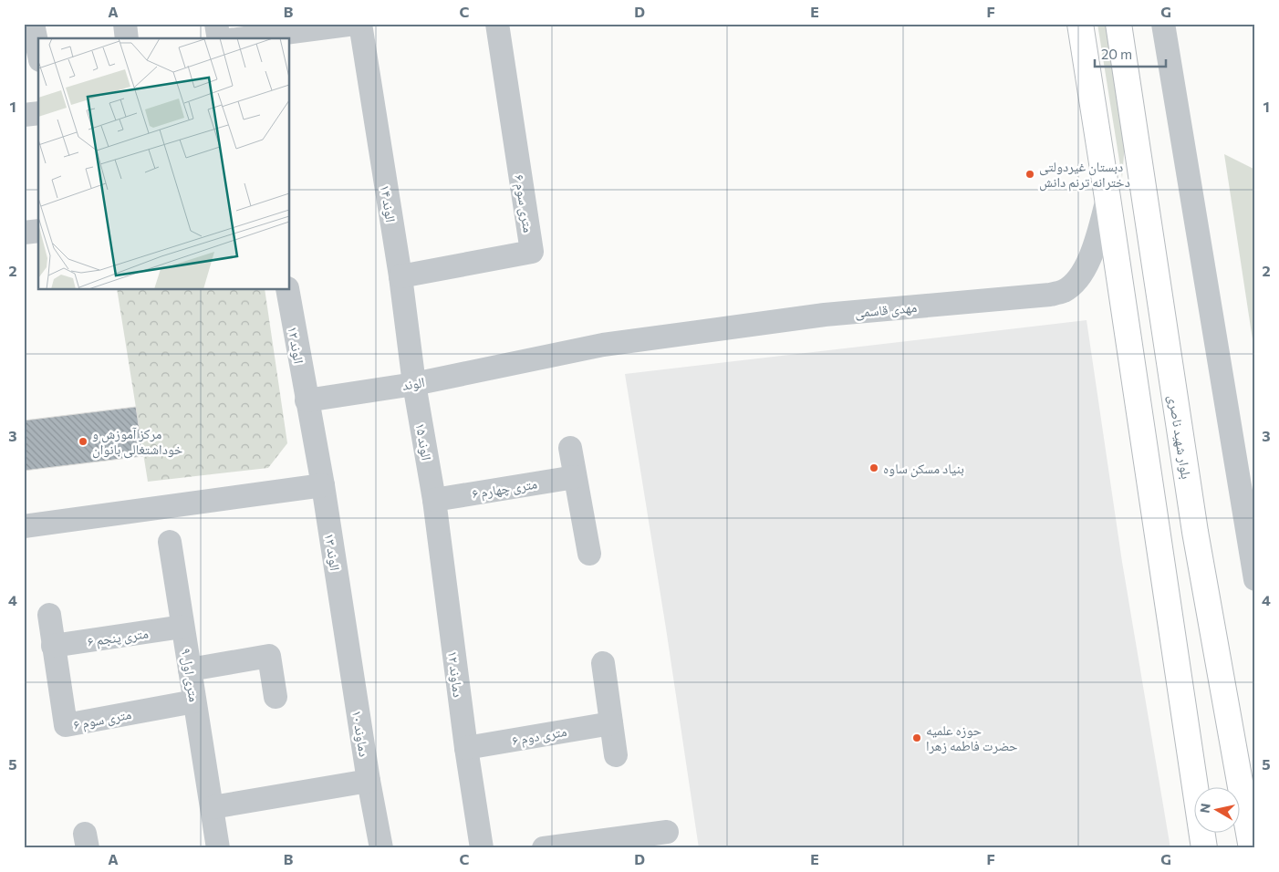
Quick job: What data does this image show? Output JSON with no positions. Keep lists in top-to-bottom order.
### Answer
{
  "streets": {
    "main road": ["بلوار شهید ناصری"],
    "street": [
      "الوند ۱۴",
      "۶ متری سوم",
      "مهدی قاسمی",
      "الوند ۱۲",
      "الوند",
      "الوند ۱۵",
      "۶ متری چهارم",
      "الوند ۱۳",
      "۶ متری پنجم",
      "دماوند ۱۲",
      "۹ متری اول",
      "دماوند ۱۰",
      "۶ متری دوم"
    ]
  },
  "crossings": [
    ["الوند ۱۴", "۶ متری سوم"],
    ["الوند ۱۴", "الوند"],
    ["الوند ۱۴", "الوند ۱۵"],
    ["۶ متری سوم", "۶ متری پنجم"],
    ["۶ متری سوم", "۹ متری اول"],
    ["مهدی قاسمی", "الوند"],
    ["الوند ۱۲", "الوند"],
    ["الوند", "الوند ۱۵"],
    ["الوند ۱۵", "۶ متری چهارم"],
    ["الوند ۱۵", "دماوند ۱۲"],
    ["۶ متری چهارم", "دماوند ۱۲"],
    ["الوند ۱۳", "دماوند ۱۰"],
    ["۶ متری پنجم", "۹ متری اول"],
    ["دماوند ۱۲", "۶ متری دوم"]
  ],
  "places": [
    "دبستان غیردولتی دخترانه ترنم دانش",
    "مرکز آموزش و خوداشتغالی بانوان",
    "بنیاد مسکن ساوه",
    "حوزه علمیه حضرت فاطمه زهرا"
  ],
  "scale_bar": "20 m",
  "north": "left",
  "grid": {
    "columns": [
      "A",
      "B",
      "C",
      "D",
      "E",
      "F",
      "G"
    ],
    "rows": [
      "1",
      "2",
      "3",
      "4",
      "5"
    ]
  }
}
